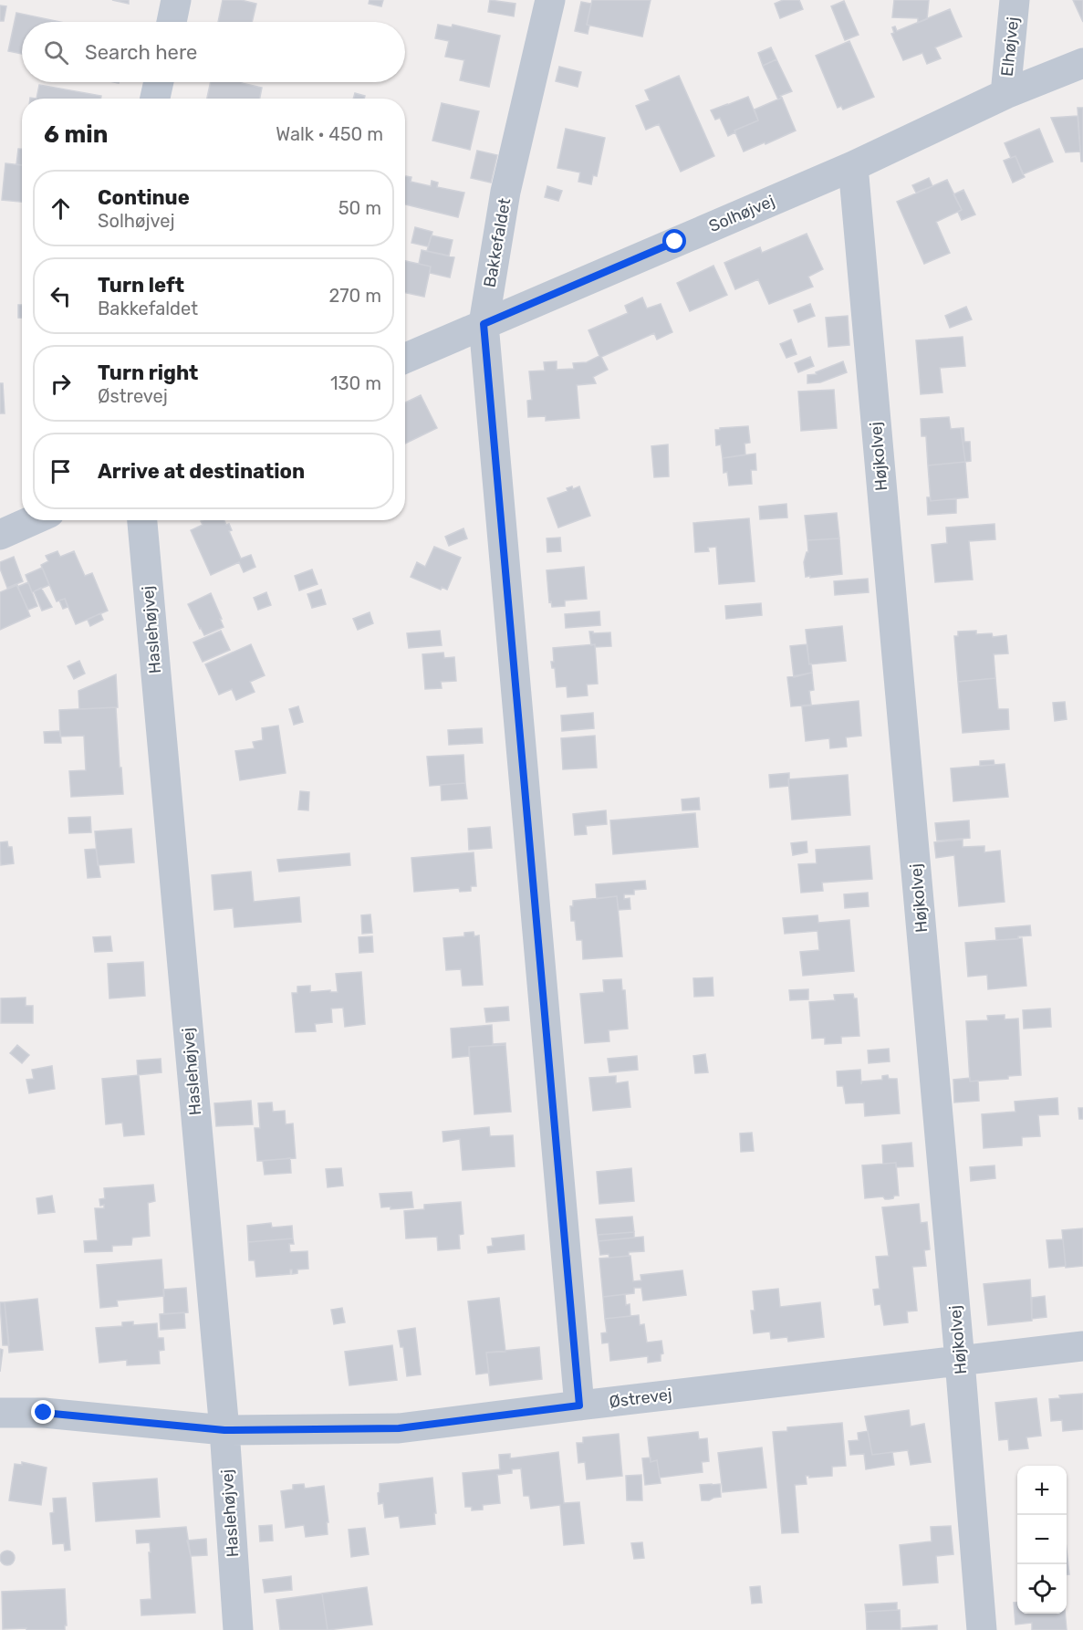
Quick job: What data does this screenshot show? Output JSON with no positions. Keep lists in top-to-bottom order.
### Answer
{
  "streets": {
    "street": [
      "Elhøjvej",
      "Solhøjvej",
      "Bakkefaldet",
      "Højkolvej",
      "Haslehøjvej",
      "Østrevej"
    ]
  },
  "crossings": [
    ["Elhøjvej", "Solhøjvej"],
    ["Solhøjvej", "Bakkefaldet"],
    ["Solhøjvej", "Højkolvej"],
    ["Bakkefaldet", "Østrevej"],
    ["Højkolvej", "Østrevej"],
    ["Haslehøjvej", "Østrevej"]
  ],
  "page": {
    "search": "Search here",
    "heading": ["6 min", "Walk · 450 m"],
    "list": [
      ["Continue", "Solhøjvej", "50 m"],
      ["Turn left", "Bakkefaldet", "270 m"],
      ["Turn right", "Østrevej", "130 m"],
      "Arrive at destination"
    ],
    "map_buttons": ["+", "−"]
  }
}
